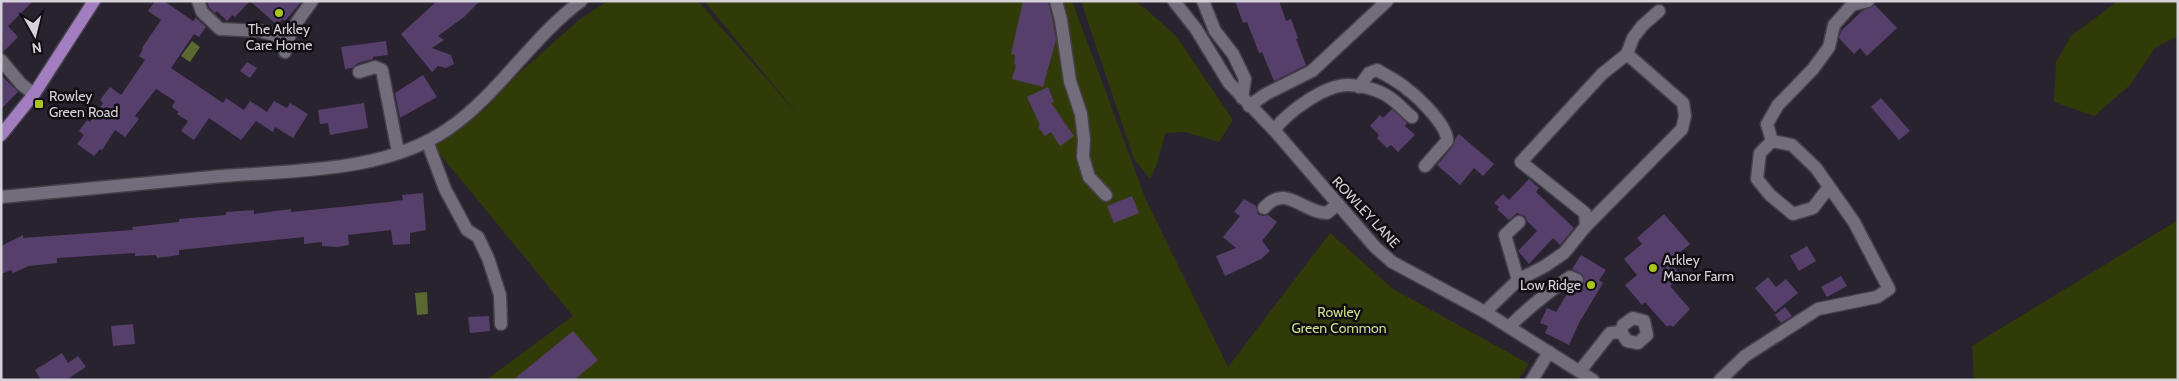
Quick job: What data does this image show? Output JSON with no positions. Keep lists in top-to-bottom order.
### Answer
{
  "streets": {
    "street": ["ROWLEY LANE"]
  },
  "parks": ["Rowley Green Common"],
  "places": {
    "other": ["The Arkley Care Home", "Arkley Manor Farm", "Low Ridge"],
    "transit": ["Rowley Green Road"]
  },
  "north": "bottom"
}
